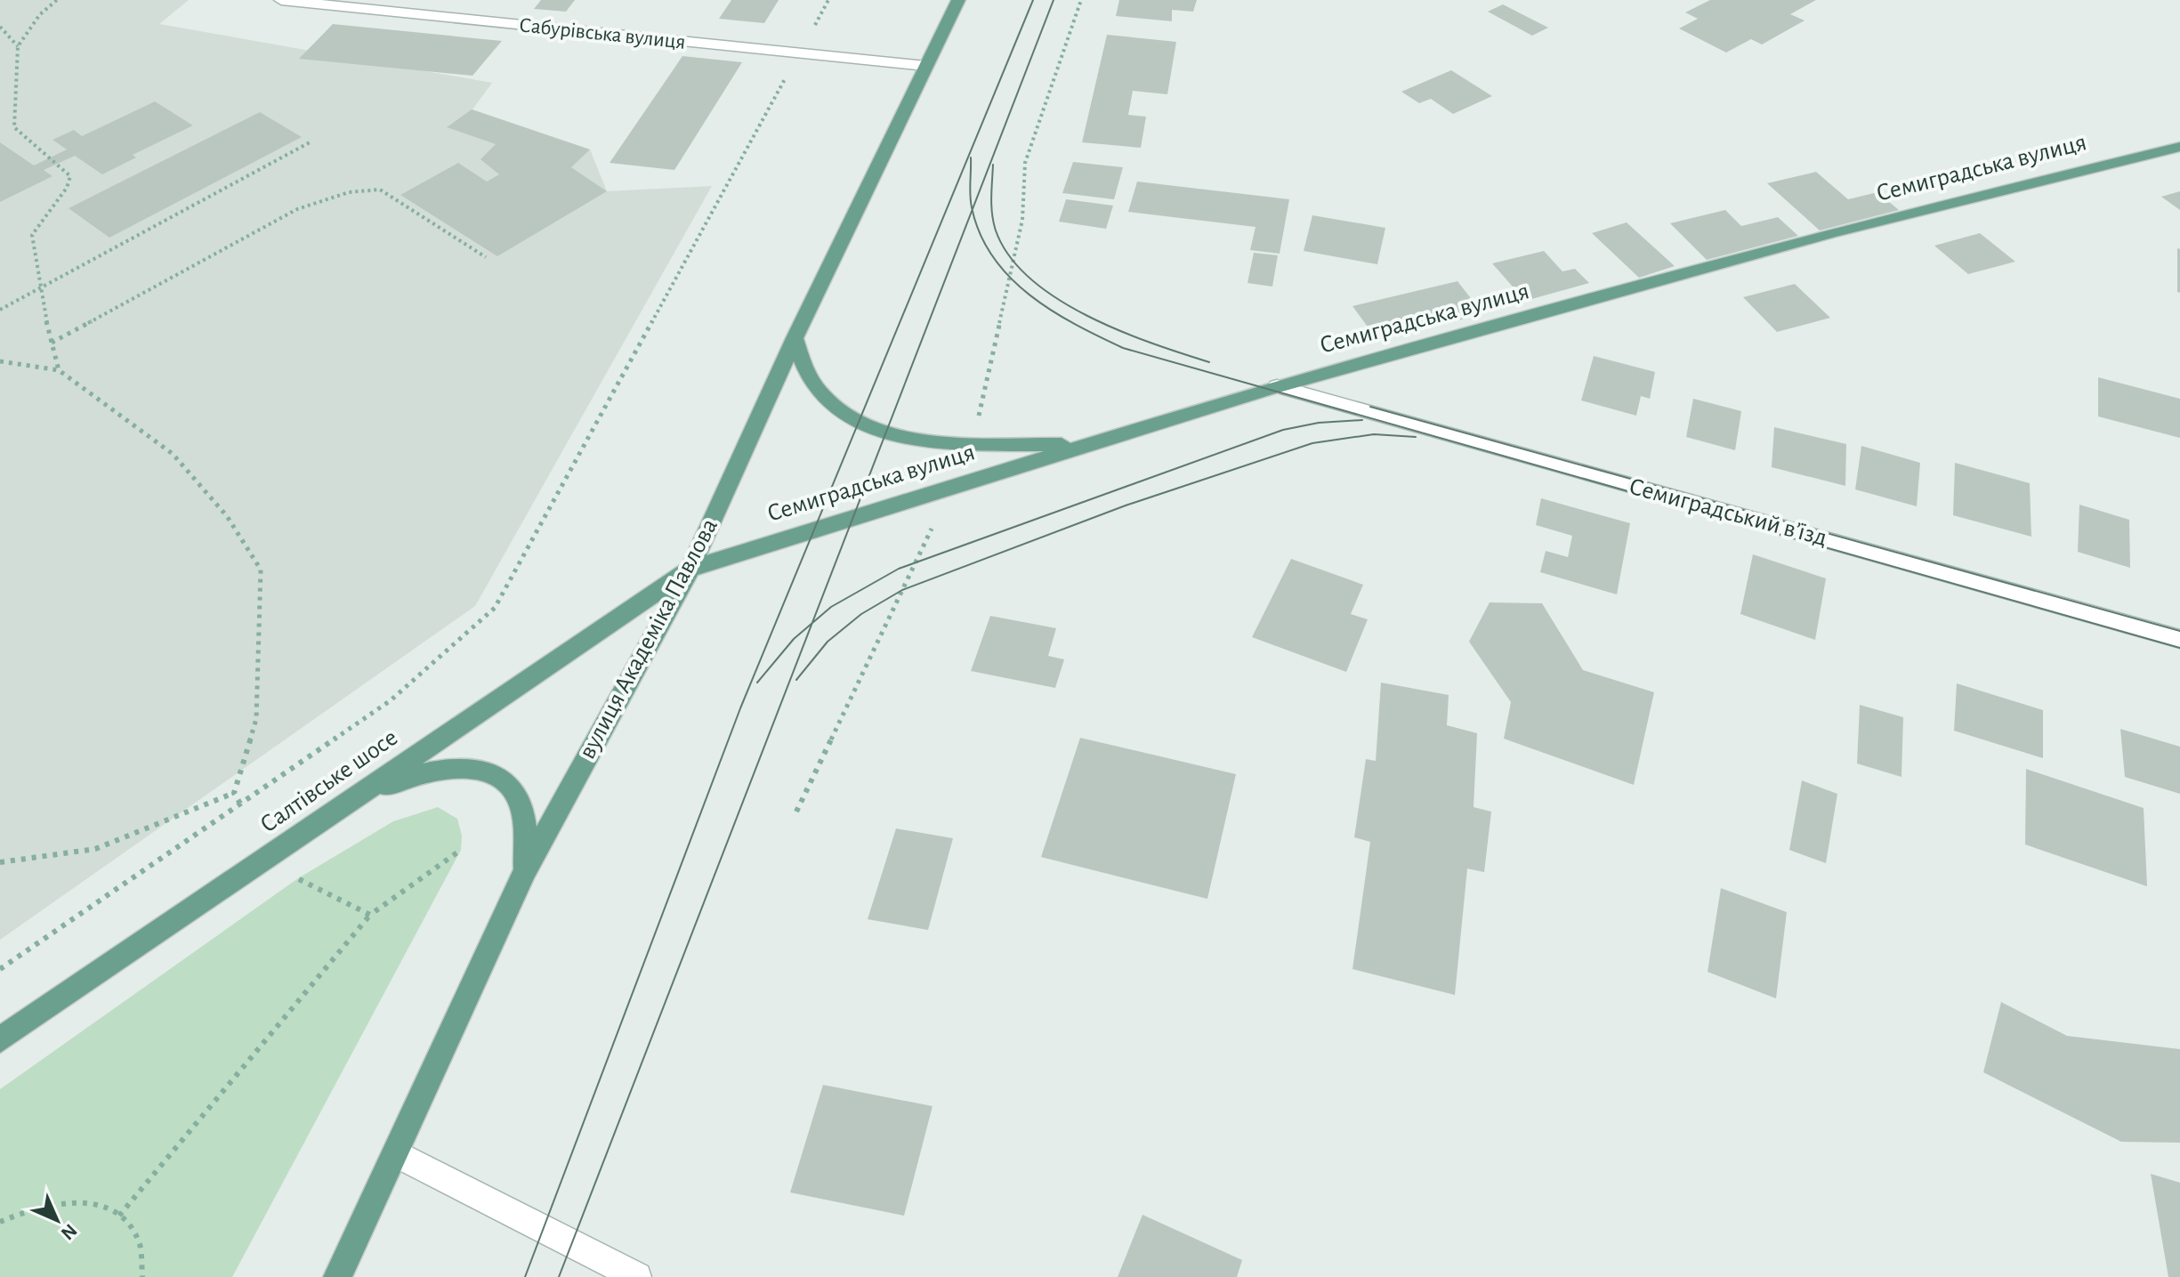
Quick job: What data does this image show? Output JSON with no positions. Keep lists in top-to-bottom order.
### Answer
{
  "streets": {
    "main road": ["Семиградська вулиця", "вулиця Академіка Павлова", "Салтівське шосе"],
    "street": ["Сабурівська вулиця", "Семиградський в’їзд"]
  },
  "crossings": [
    ["Сабурівська вулиця", "вулиця Академіка Павлова"],
    ["Семиградська вулиця", "Семиградський в’їзд"],
    ["Семиградська вулиця", "вулиця Академіка Павлова"],
    ["Семиградська вулиця", "Салтівське шосе"],
    ["вулиця Академіка Павлова", "Салтівське шосе"]
  ],
  "north": "bottom right"
}
